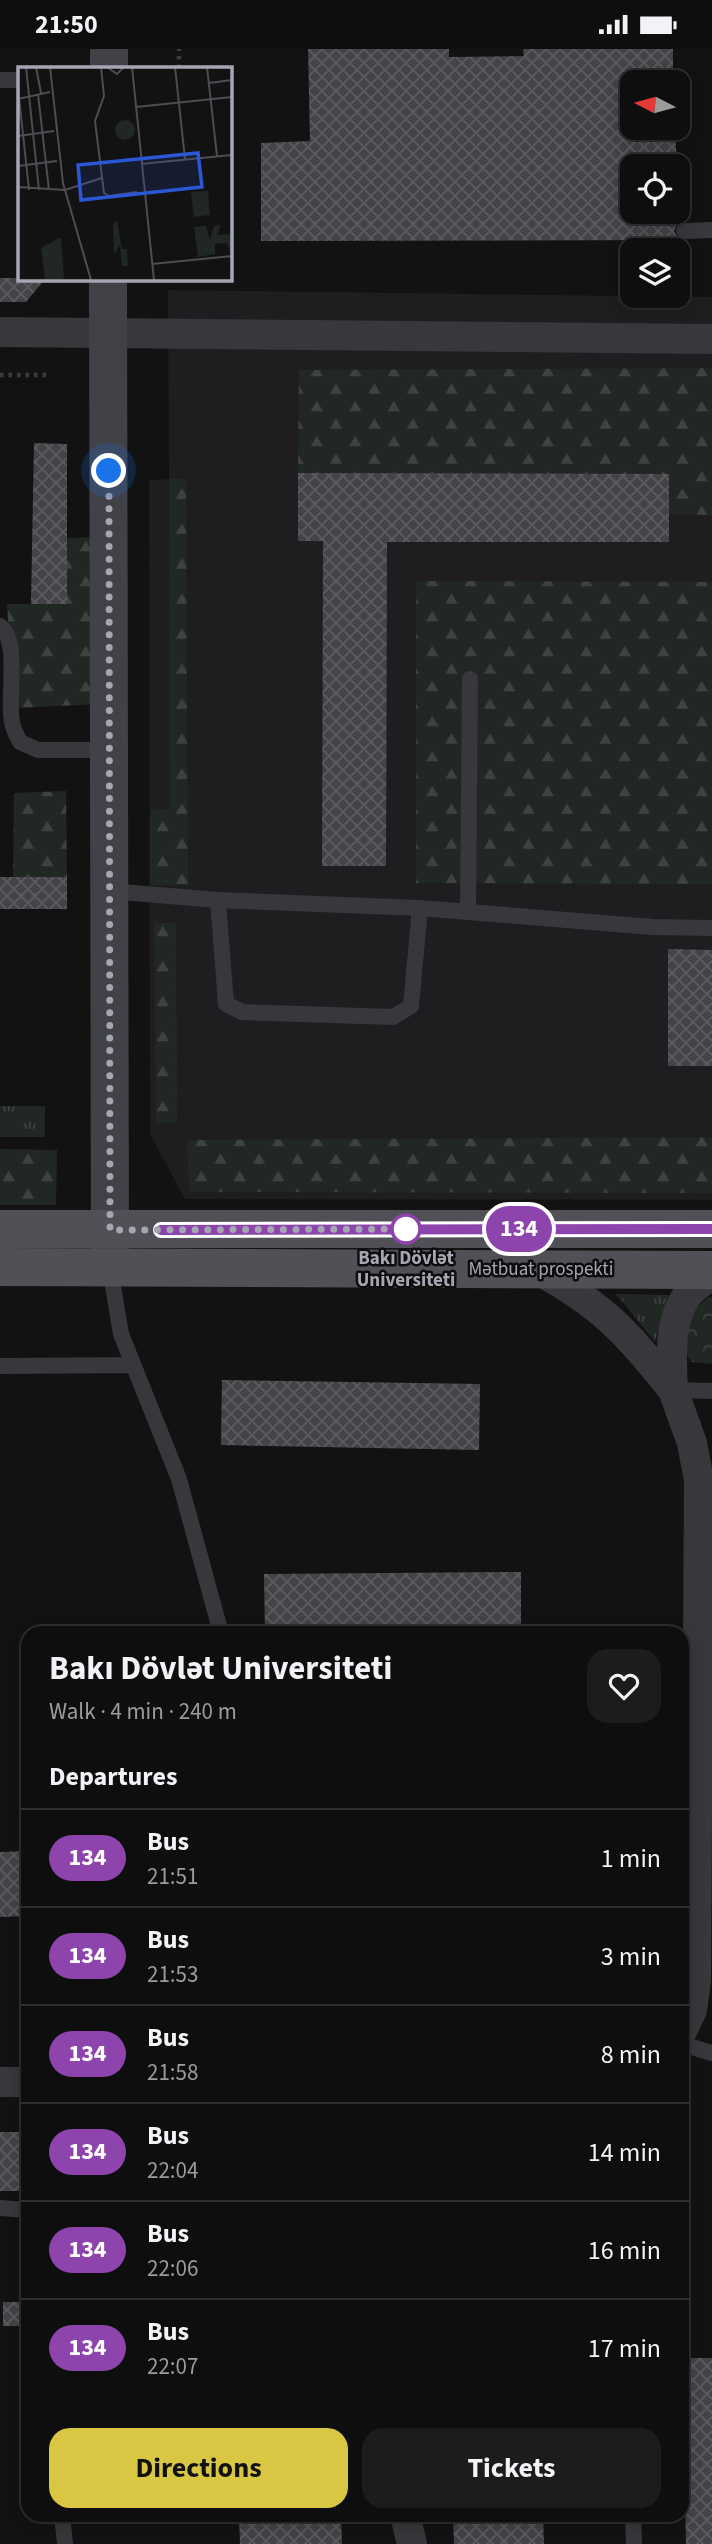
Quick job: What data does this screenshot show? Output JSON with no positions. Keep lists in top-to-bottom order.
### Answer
{
  "streets": {
    "main road": ["Mətbuat prospekti"]
  },
  "places": ["Bakı Dövlət Universiteti"],
  "lines": ["bus line 134"],
  "north": "left",
  "page": {
    "status": "21:50",
    "on_map": "134",
    "heading": [
      ["Bakı Dövlət Universiteti", "Walk · 4 min · 240 m"],
      "Departures"
    ],
    "list": [
      {
        "mark": "134",
        "name": "Bus",
        "note": "21:51",
        "value": "1 min"
      },
      {
        "mark": "134",
        "name": "Bus",
        "note": "21:53",
        "value": "3 min"
      },
      {
        "mark": "134",
        "name": "Bus",
        "note": "21:58",
        "value": "8 min"
      },
      {
        "mark": "134",
        "name": "Bus",
        "note": "22:04",
        "value": "14 min"
      },
      {
        "mark": "134",
        "name": "Bus",
        "note": "22:06",
        "value": "16 min"
      },
      {
        "mark": "134",
        "name": "Bus",
        "note": "22:07",
        "value": "17 min"
      }
    ],
    "buttons": ["Directions", "Tickets"]
  }
}
